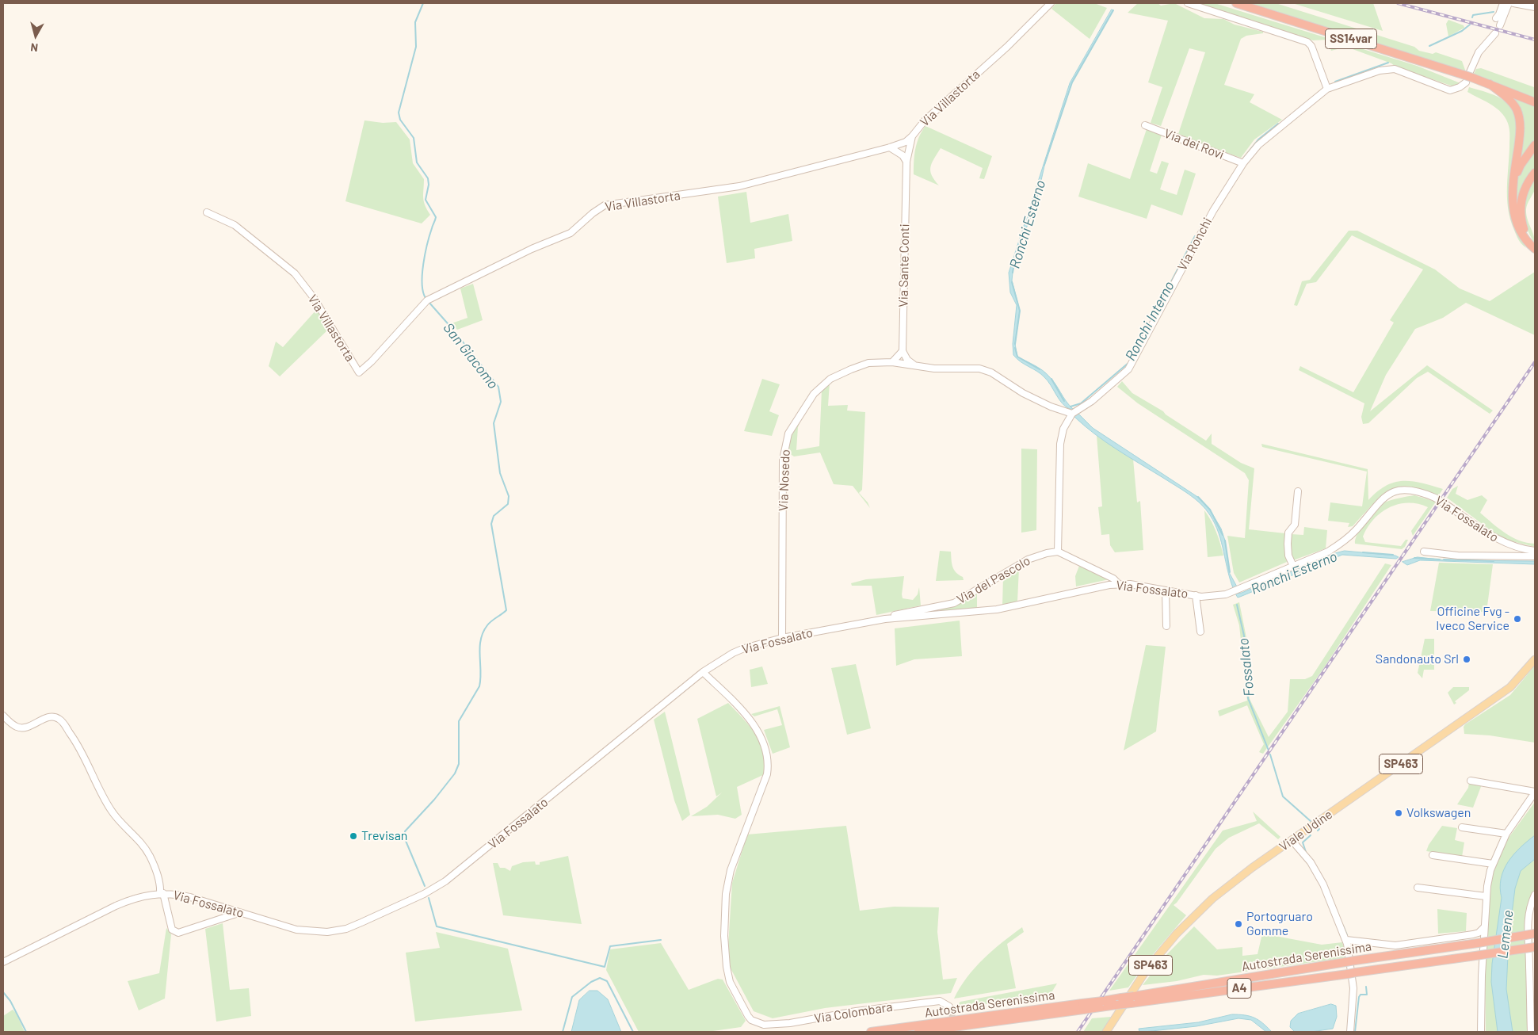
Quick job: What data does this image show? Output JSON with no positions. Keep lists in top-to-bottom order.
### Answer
{
  "streets": {
    "highway": ["SS14var", "Autostrada Serenissima", "A4"],
    "main road": ["SP463", "Viale Udine"],
    "street": [
      "Via Villastorta",
      "Via dei Rovi",
      "Via Ronchi",
      "Via Sante Conti",
      "Via Nosedo",
      "Via Fossalato",
      "Via del Pascolo",
      "Via Colombara"
    ]
  },
  "crossings": [
    ["SS14var", "Via Ronchi"],
    ["Via Villastorta", "Via Sante Conti"],
    ["Via dei Rovi", "Via Ronchi"],
    ["Via Ronchi", "Via Nosedo"],
    ["Via Ronchi", "Via del Pascolo"],
    ["Via Nosedo", "Via Fossalato"],
    ["Via Fossalato", "Via del Pascolo"],
    ["Via Fossalato", "Via Colombara"]
  ],
  "water": [
    "Ronchi Esterno",
    "Ronchi Interno",
    "San Giacomo",
    "Fossalato",
    "Lemene"
  ],
  "places": [
    "Officine Fvg - Iveco Service",
    "Sandonauto Srl",
    "Volkswagen",
    "Trevisan",
    "Portogruaro Gomme"
  ],
  "north": "bottom"
}
